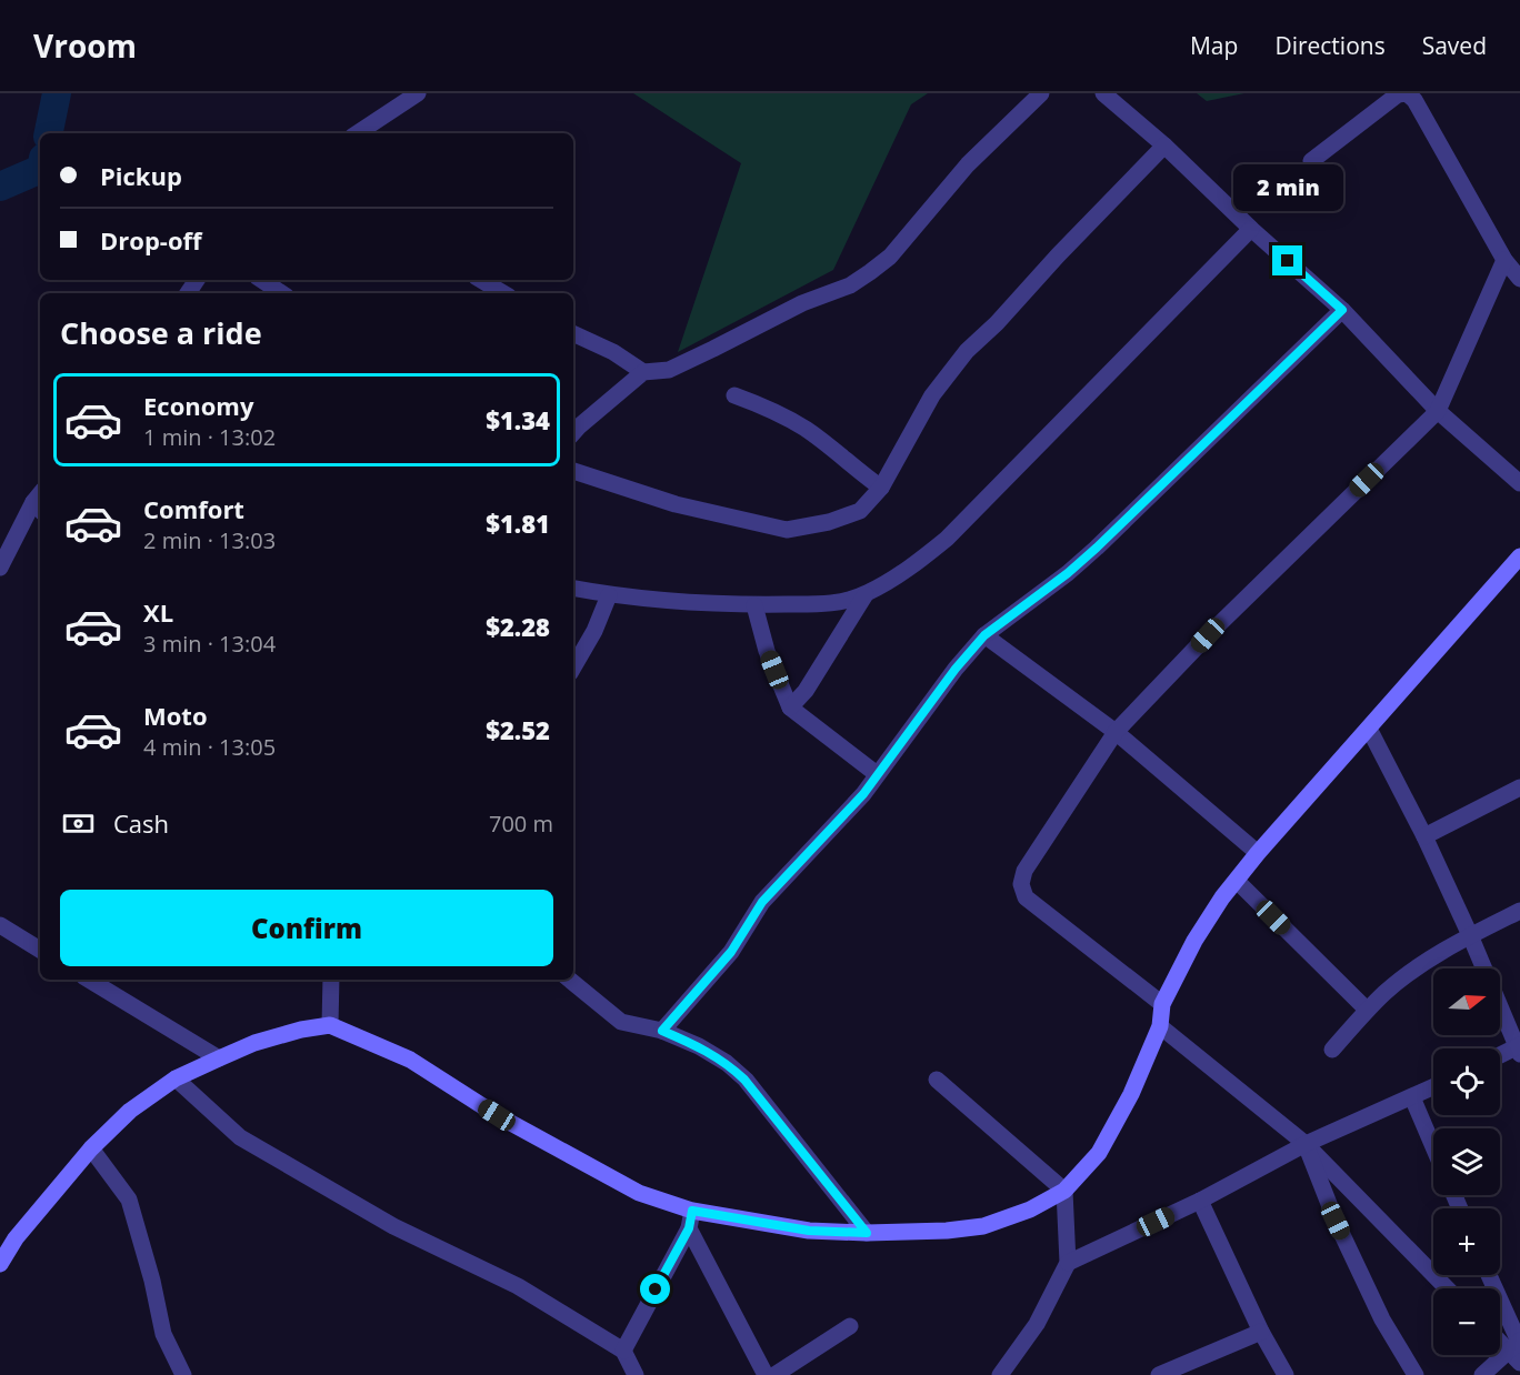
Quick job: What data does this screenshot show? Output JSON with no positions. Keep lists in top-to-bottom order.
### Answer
{
  "north": "right",
  "page": {
    "header": "Vroom",
    "nav": ["Map", "Directions", "Saved"],
    "banner": ["Pickup", "Drop-off"],
    "bubble": "2 min",
    "heading": "Choose a ride",
    "list": [
      {
        "name": "Economy",
        "note": "1 min · 13:02",
        "value": "$1.34"
      },
      {
        "name": "Comfort",
        "note": "2 min · 13:03",
        "value": "$1.81"
      },
      {
        "name": "XL",
        "note": "3 min · 13:04",
        "value": "$2.28"
      },
      {
        "name": "Moto",
        "note": "4 min · 13:05",
        "value": "$2.52"
      }
    ],
    "pay": ["Cash", "700 m"],
    "buttons": "Confirm",
    "map_buttons": ["+", "−"]
  }
}
